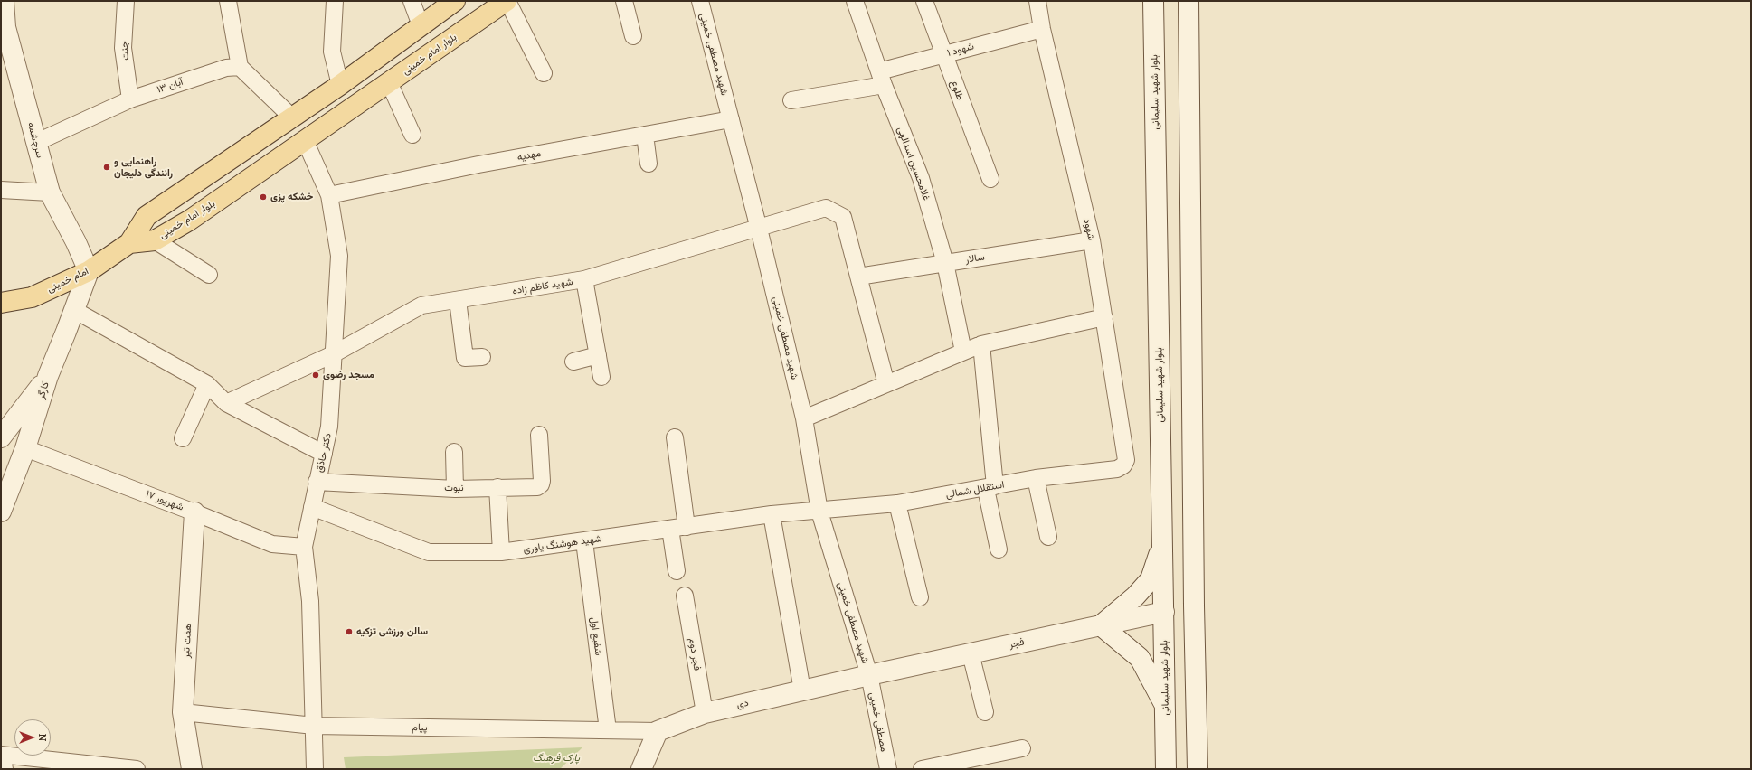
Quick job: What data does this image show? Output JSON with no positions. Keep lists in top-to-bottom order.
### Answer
{
  "streets": {
    "main road": [
      "بلوار امام خمینی",
      "بلوار شهید سلیمانی",
      "سرچشمه",
      "امام خمینی",
      "کارگر",
      "هفت تیر",
      "فجر",
      "دی"
    ],
    "street": [
      "شهود ۱",
      "جنت",
      "شهید مصطفی خمینی",
      "۱۳ آبان",
      "طلوع",
      "مهدیه",
      "غلامحسین اسدالهی",
      "شهود",
      "سالار",
      "شهید کاظم زاده",
      "دکتر حاذق",
      "نبوت",
      "استقلال شمالی",
      "۱۷ شهریور",
      "شهید هوشنگ یاوری",
      "شفیع اول",
      "فجر دوم",
      "مصطفی خمینی",
      "پیام"
    ]
  },
  "crossings": [
    ["شهود ۱", "طلوع"],
    ["شهود ۱", "غلامحسین اسدالهی"],
    ["شهود ۱", "شهود"],
    ["جنت", "۱۳ آبان"],
    ["بلوار امام خمینی", "امام خمینی"],
    ["بلوار امام خمینی", "دکتر حاذق"],
    ["شهید مصطفی خمینی", "مهدیه"],
    ["شهید مصطفی خمینی", "شهید کاظم زاده"],
    ["شهید مصطفی خمینی", "استقلال شمالی"],
    ["شهید مصطفی خمینی", "شهید هوشنگ یاوری"],
    ["شهید مصطفی خمینی", "فجر"],
    ["شهید مصطفی خمینی", "دی"],
    ["شهید مصطفی خمینی", "مصطفی خمینی"],
    ["۱۳ آبان", "سرچشمه"],
    ["بلوار شهید سلیمانی", "فجر"],
    ["سرچشمه", "امام خمینی"],
    ["سرچشمه", "کارگر"],
    ["مهدیه", "دکتر حاذق"],
    ["غلامحسین اسدالهی", "سالار"],
    ["شهود", "سالار"],
    ["شهود", "استقلال شمالی"],
    ["سالار", "شهید کاظم زاده"],
    ["امام خمینی", "کارگر"],
    ["شهید کاظم زاده", "دکتر حاذق"],
    ["کارگر", "۱۷ شهریور"],
    ["دکتر حاذق", "نبوت"],
    ["دکتر حاذق", "۱۷ شهریور"],
    ["دکتر حاذق", "شهید هوشنگ یاوری"],
    ["دکتر حاذق", "پیام"],
    ["استقلال شمالی", "شهید هوشنگ یاوری"],
    ["۱۷ شهریور", "هفت تیر"],
    ["شهید هوشنگ یاوری", "شفیع اول"],
    ["شفیع اول", "پیام"],
    ["هفت تیر", "پیام"],
    ["فجر", "دی"],
    ["فجر", "مصطفی خمینی"],
    ["فجر دوم", "دی"],
    ["دی", "مصطفی خمینی"],
    ["دی", "پیام"]
  ],
  "parks": ["پارک فرهنگ"],
  "places": [
    "راهنمایی و رانندگی دلیجان",
    "خشکه پزی",
    "مسجد رضوی",
    "سالن ورزشی تزکیه"
  ],
  "north": "right"
}
